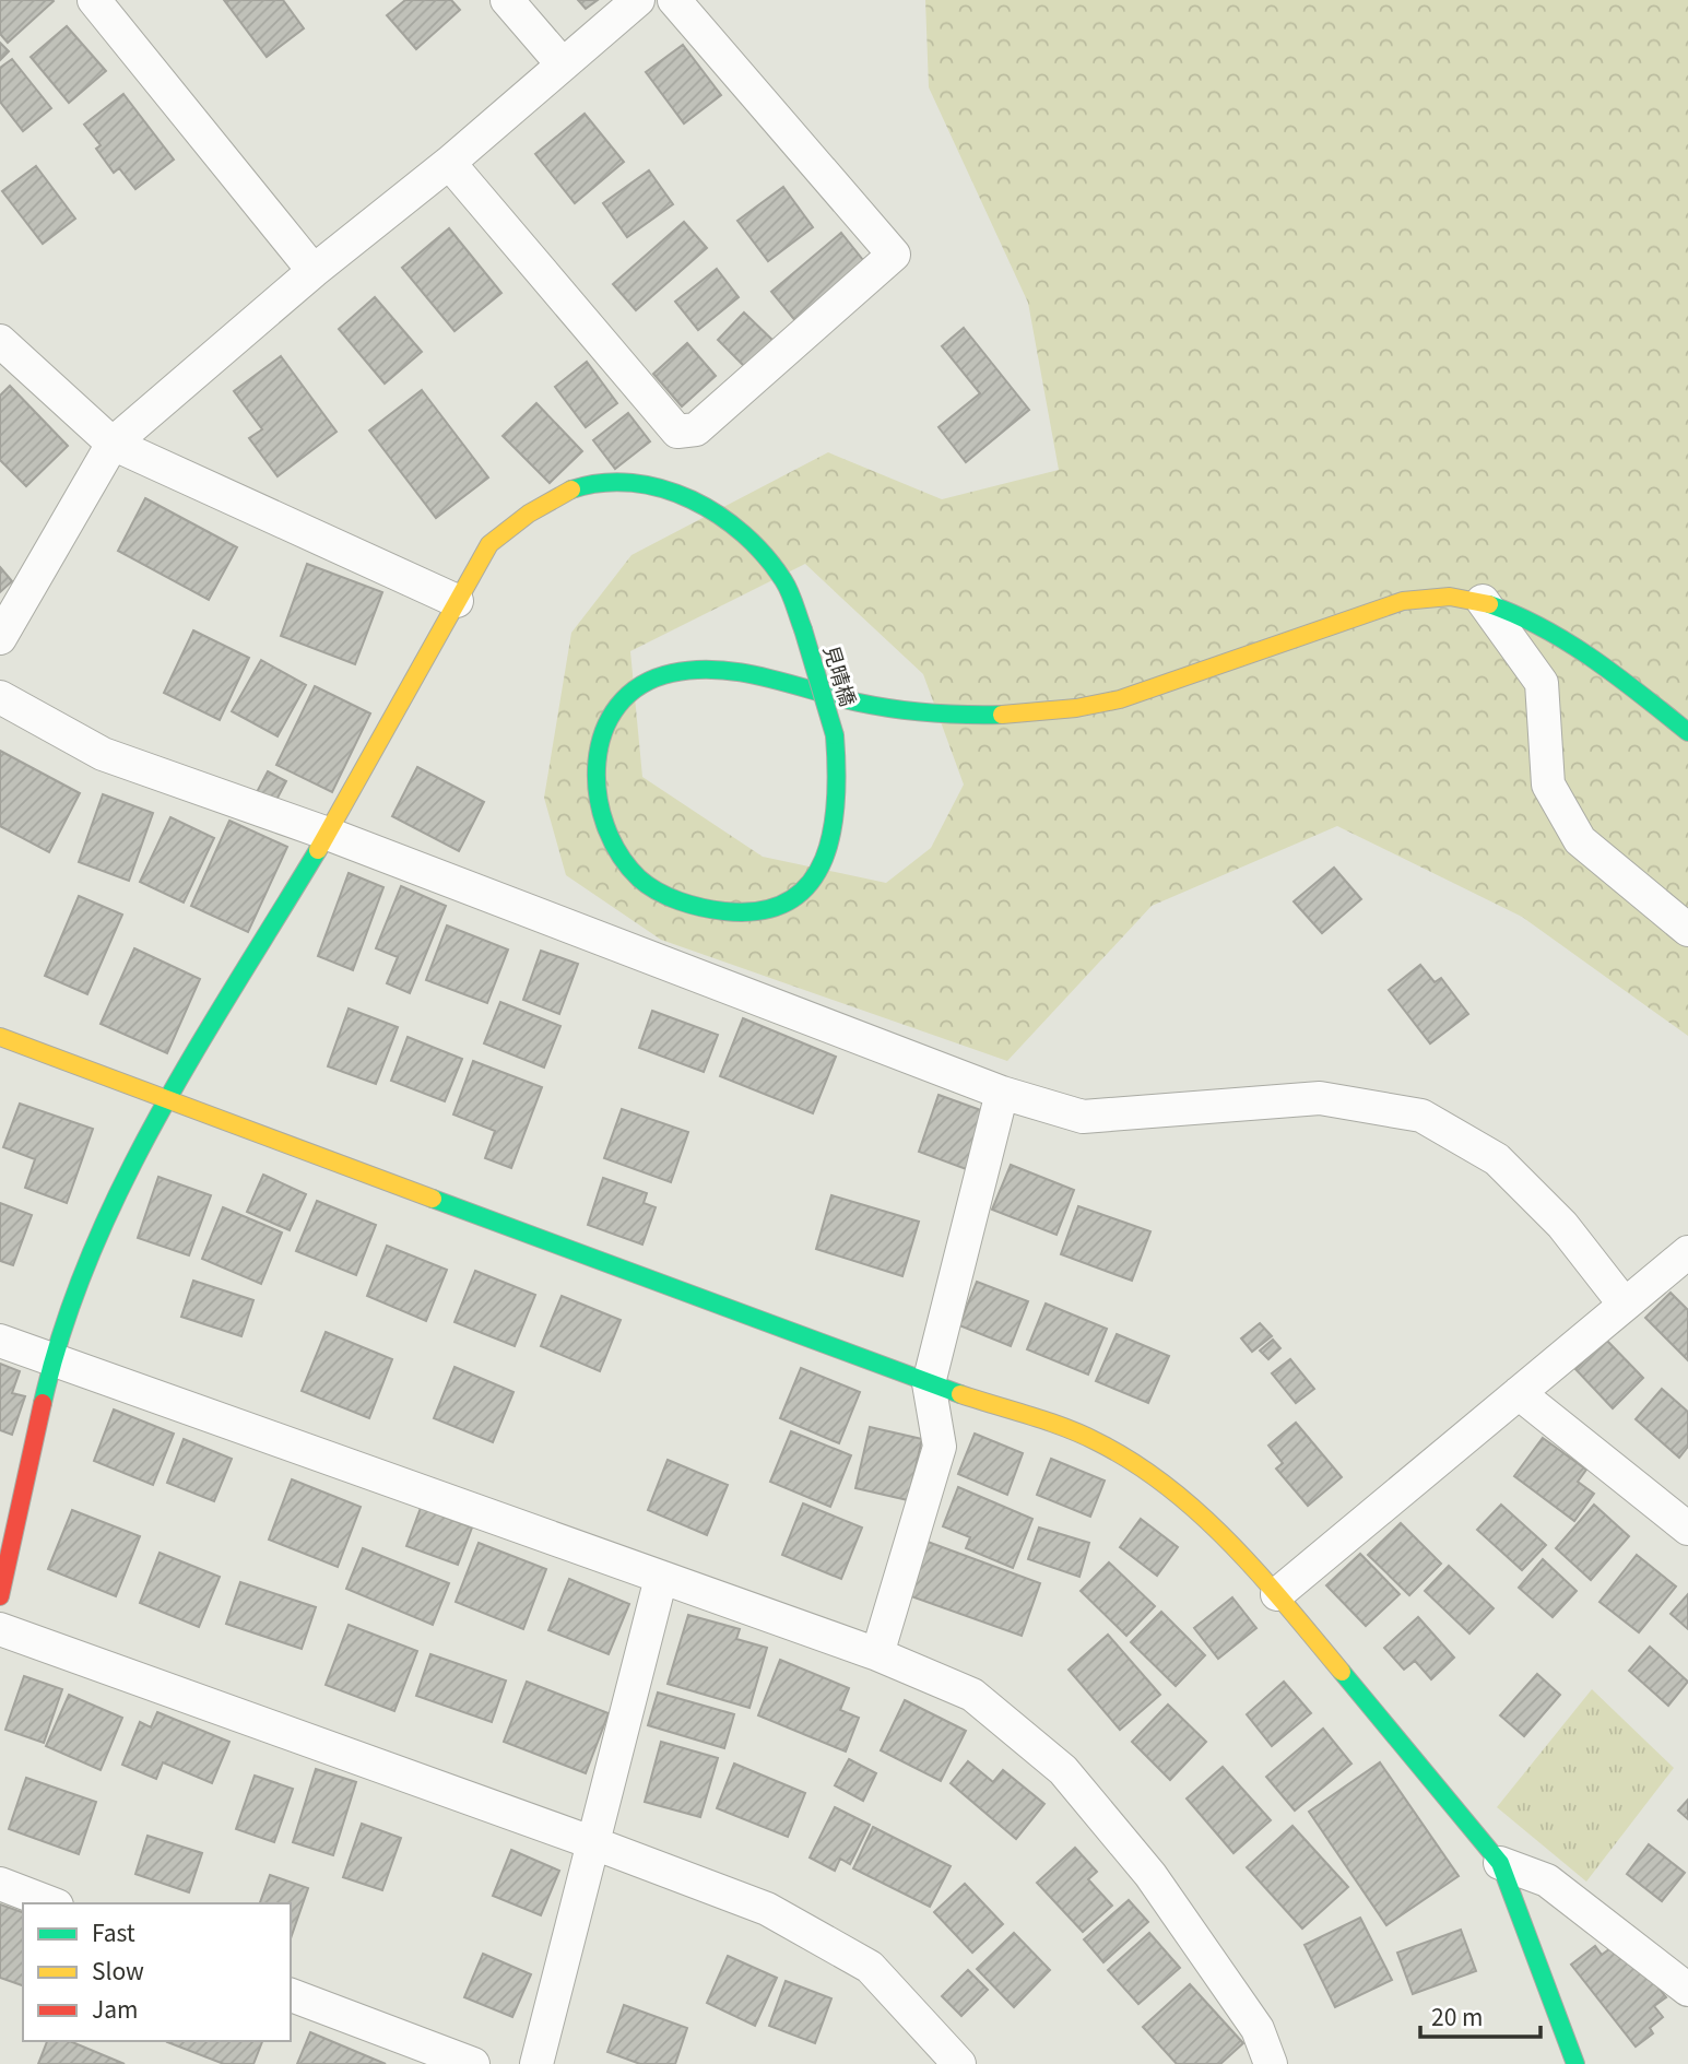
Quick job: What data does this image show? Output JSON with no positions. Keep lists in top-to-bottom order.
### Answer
{
  "streets": {
    "street": ["見晴橋"]
  },
  "legend": ["Fast", "Slow", "Jam"],
  "scale_bar": "20 m"
}
